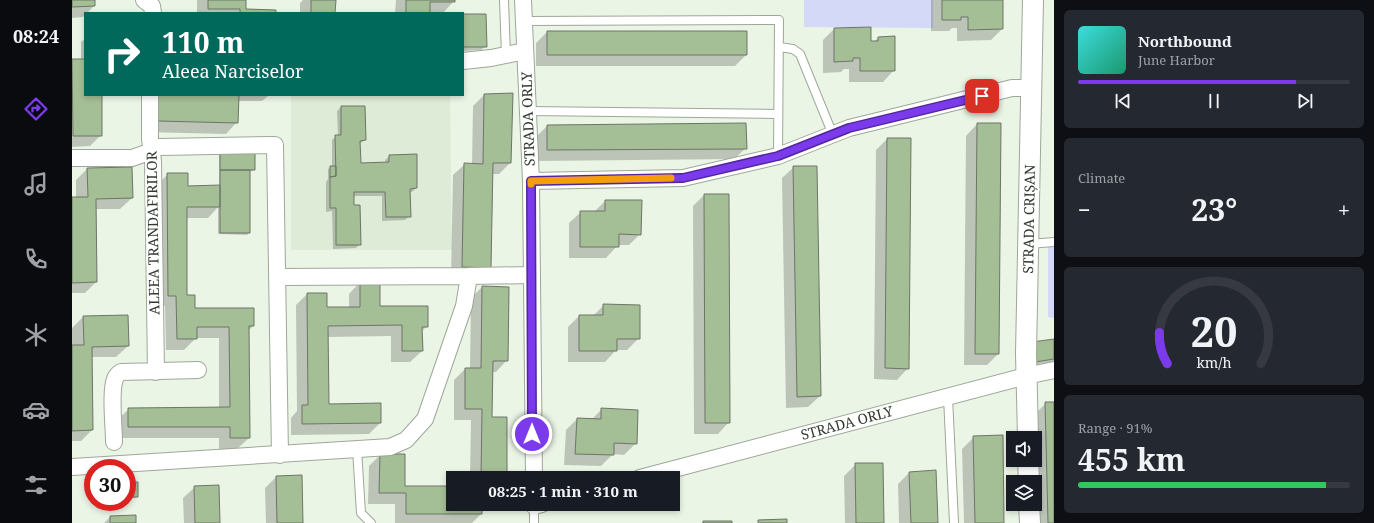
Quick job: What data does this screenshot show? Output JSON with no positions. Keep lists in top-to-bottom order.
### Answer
{
  "streets": {
    "street": ["STRADA ORLY", "STRADA CRIȘAN", "ALEEA TRANDAFIRILOR"]
  },
  "crossings": [
    ["STRADA ORLY", "STRADA CRIȘAN"]
  ],
  "page": {
    "tabs": "08:24",
    "turn": ["110 m", "Aleea Narciselor"],
    "song": ["Northbound", "June Harbor"],
    "tile": [
      "Climate",
      ["Range · 91%", "455 km"]
    ],
    "heat": ["−", "23°", "+"],
    "limit": "30",
    "trip": "08:25 · 1 min · 310 m",
    "gauge": ["20", "km/h"]
  }
}
